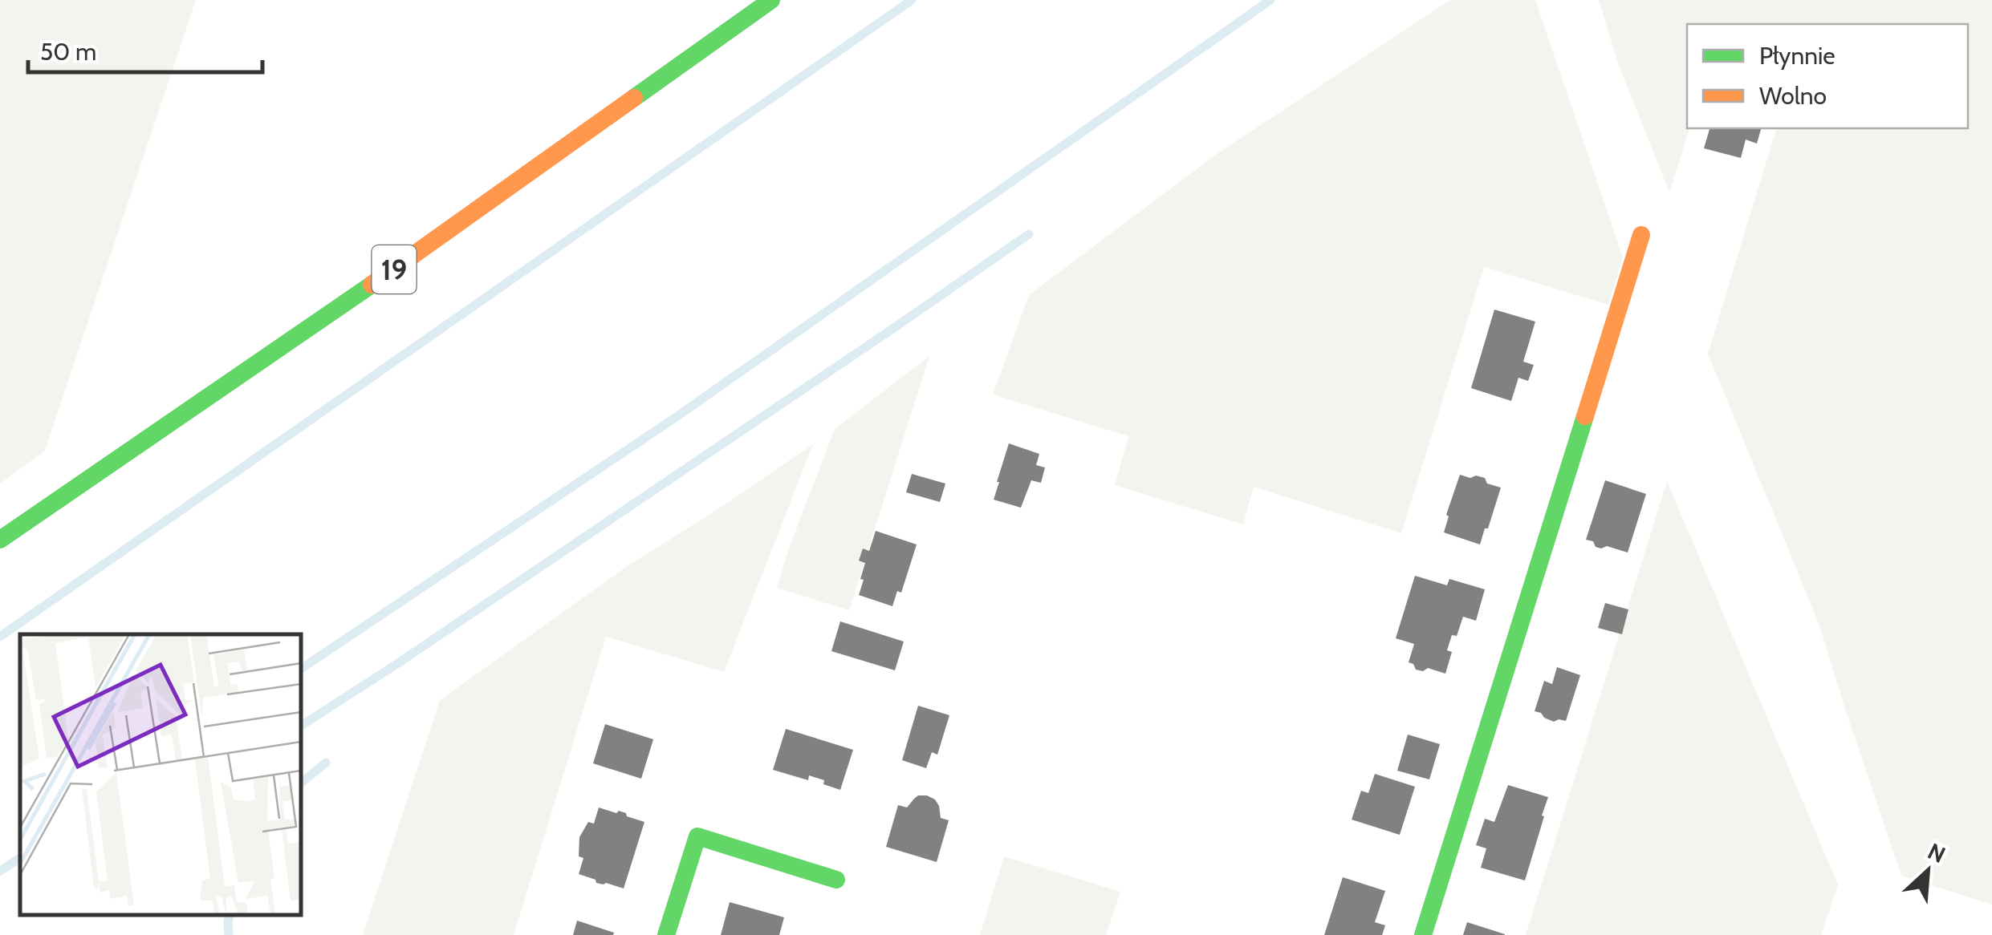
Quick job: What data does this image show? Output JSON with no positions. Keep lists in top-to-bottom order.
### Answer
{
  "streets": {
    "main road": ["19"]
  },
  "legend": ["Płynnie", "Wolno"],
  "scale_bar": "50 m",
  "north": "top right"
}
